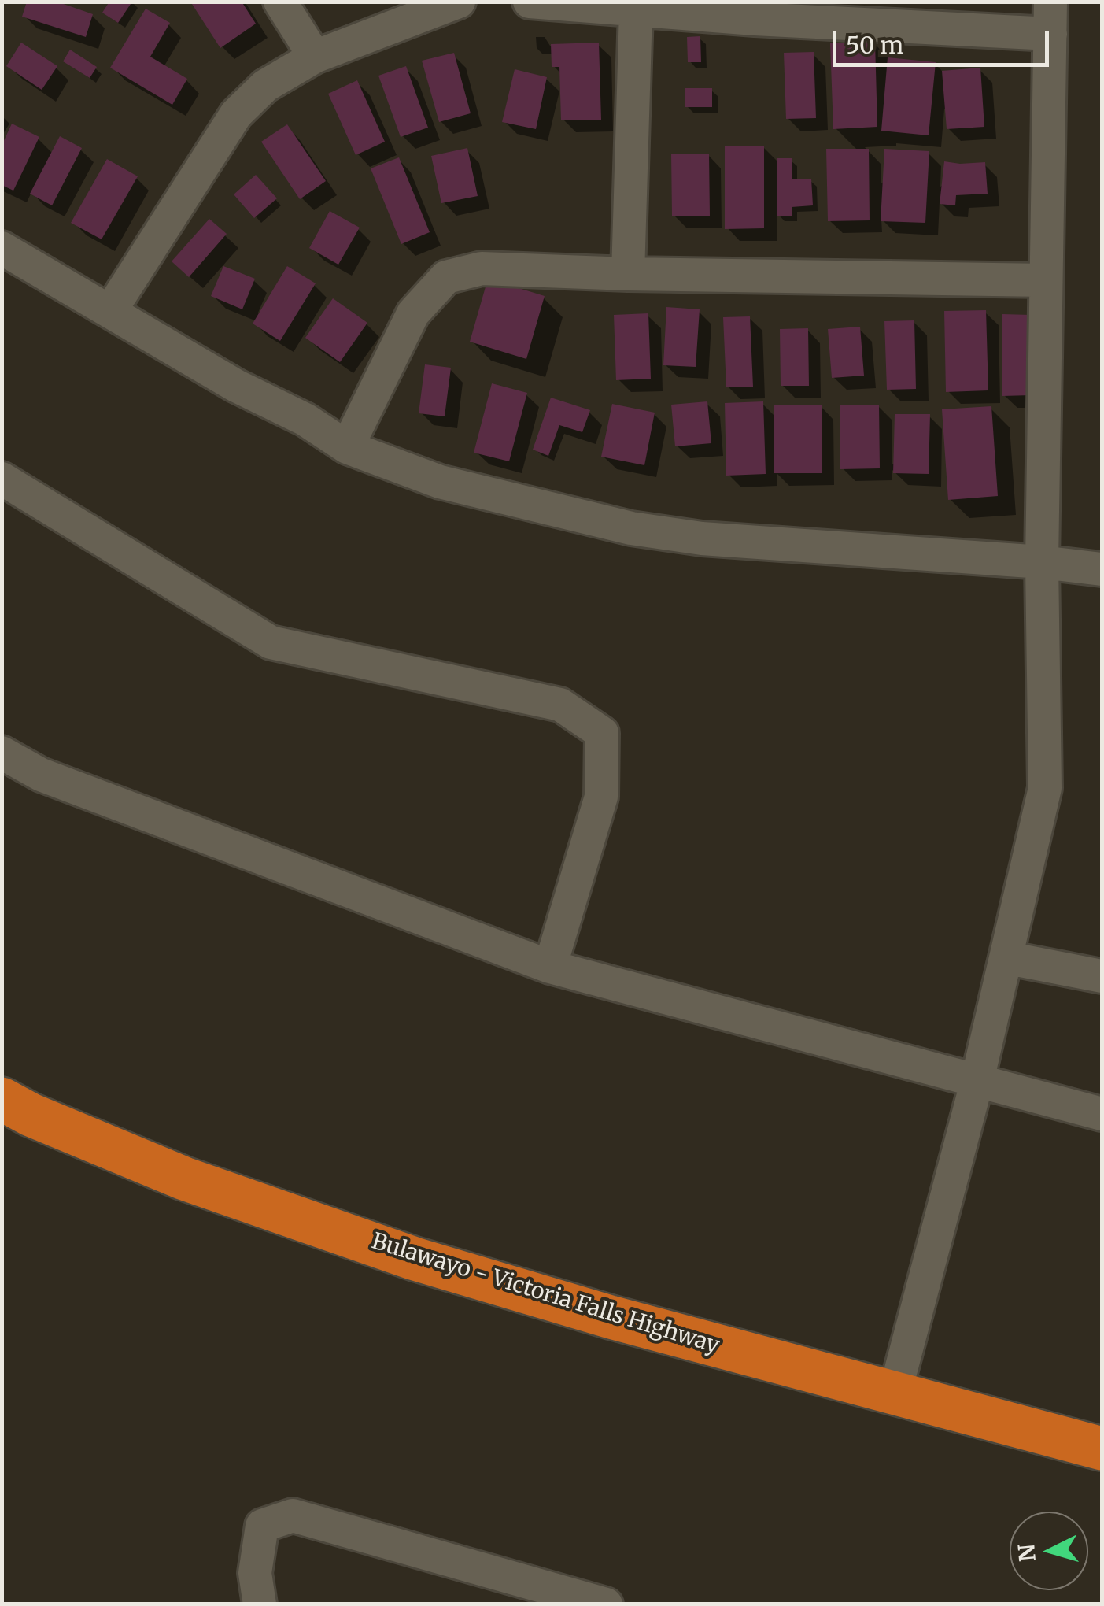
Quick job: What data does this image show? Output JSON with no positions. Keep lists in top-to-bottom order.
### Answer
{
  "streets": {
    "highway": ["Bulawayo - Victoria Falls Highway"]
  },
  "scale_bar": "50 m",
  "north": "left"
}
